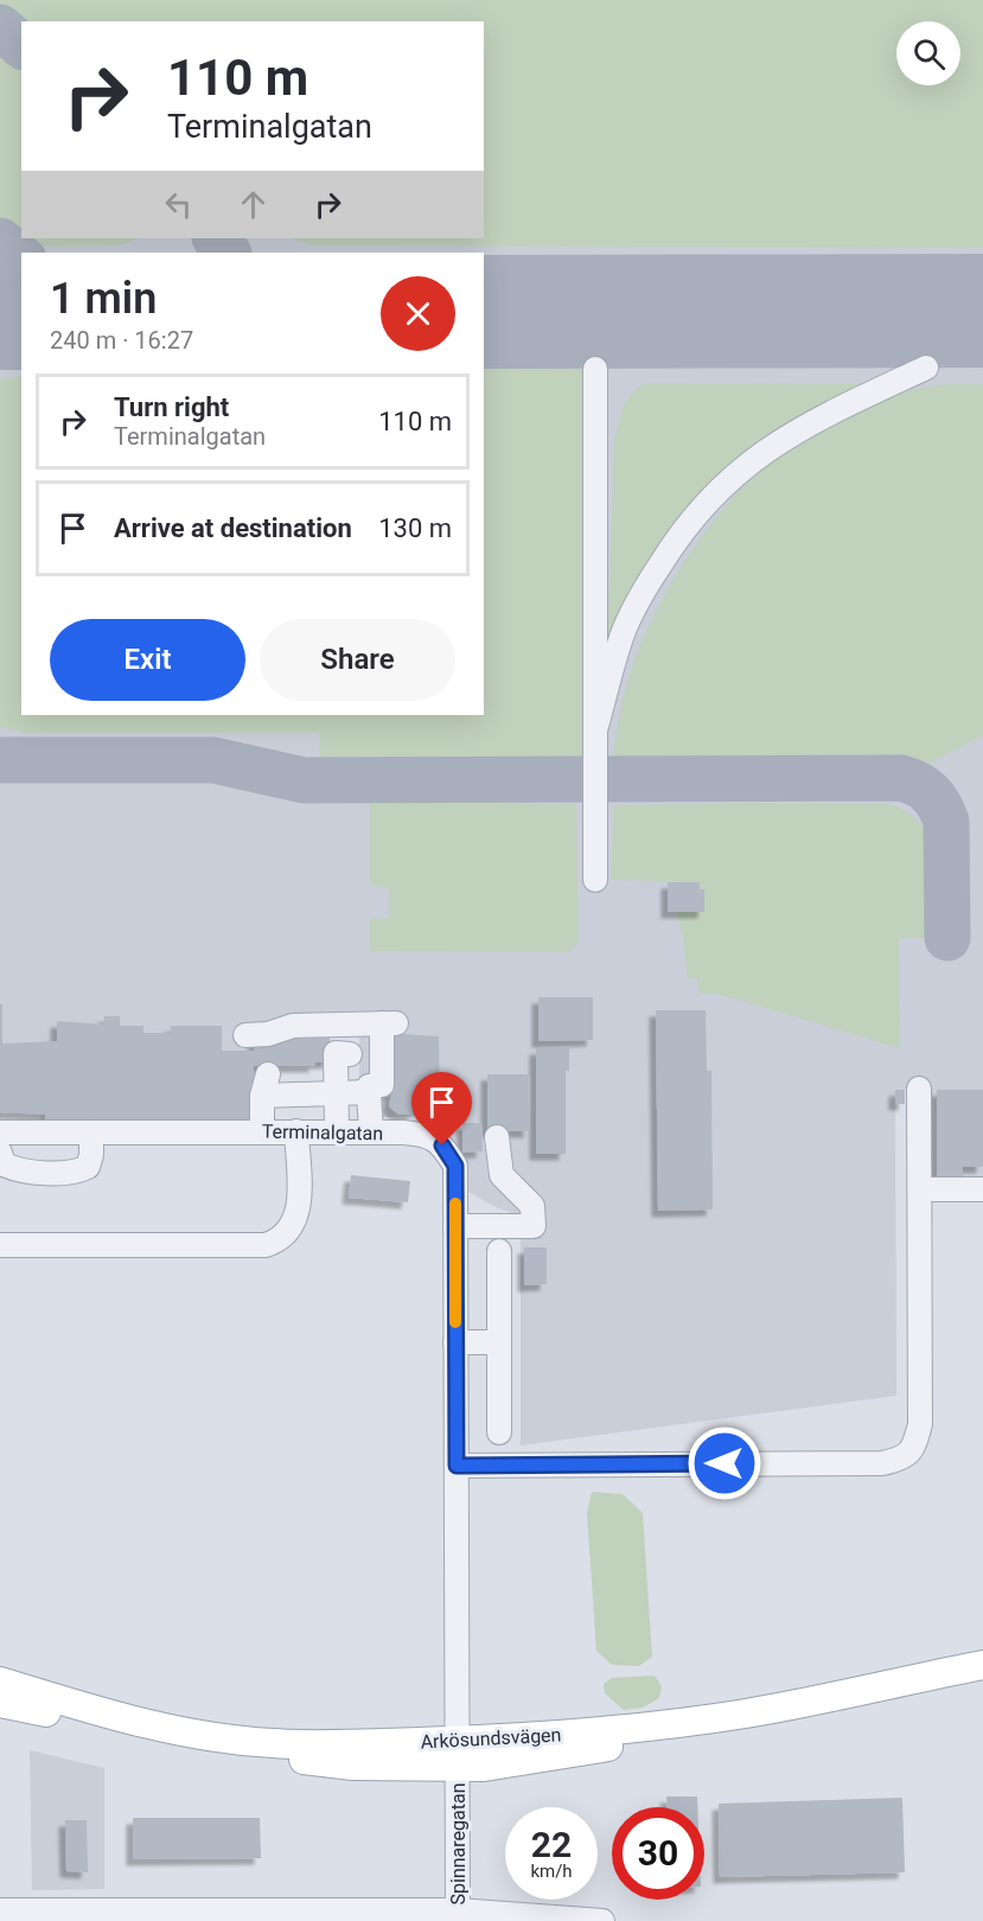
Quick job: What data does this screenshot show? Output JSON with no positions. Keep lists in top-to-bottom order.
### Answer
{
  "streets": {
    "main road": ["Arkösundsvägen"],
    "street": ["Terminalgatan", "Spinnaregatan"]
  },
  "crossings": [
    ["Terminalgatan", "Arkösundsvägen"],
    ["Terminalgatan", "Spinnaregatan"],
    ["Arkösundsvägen", "Spinnaregatan"]
  ],
  "page": {
    "turn": ["110 m", "Terminalgatan"],
    "heading": ["1 min", "240 m · 16:27"],
    "list": [
      {
        "name": "Turn right",
        "note": "Terminalgatan",
        "value": "110 m"
      },
      {
        "name": "Arrive at destination",
        "value": "130 m"
      }
    ],
    "buttons": ["Exit", "Share"],
    "speed": "22 km/h",
    "limit": "30"
  }
}
